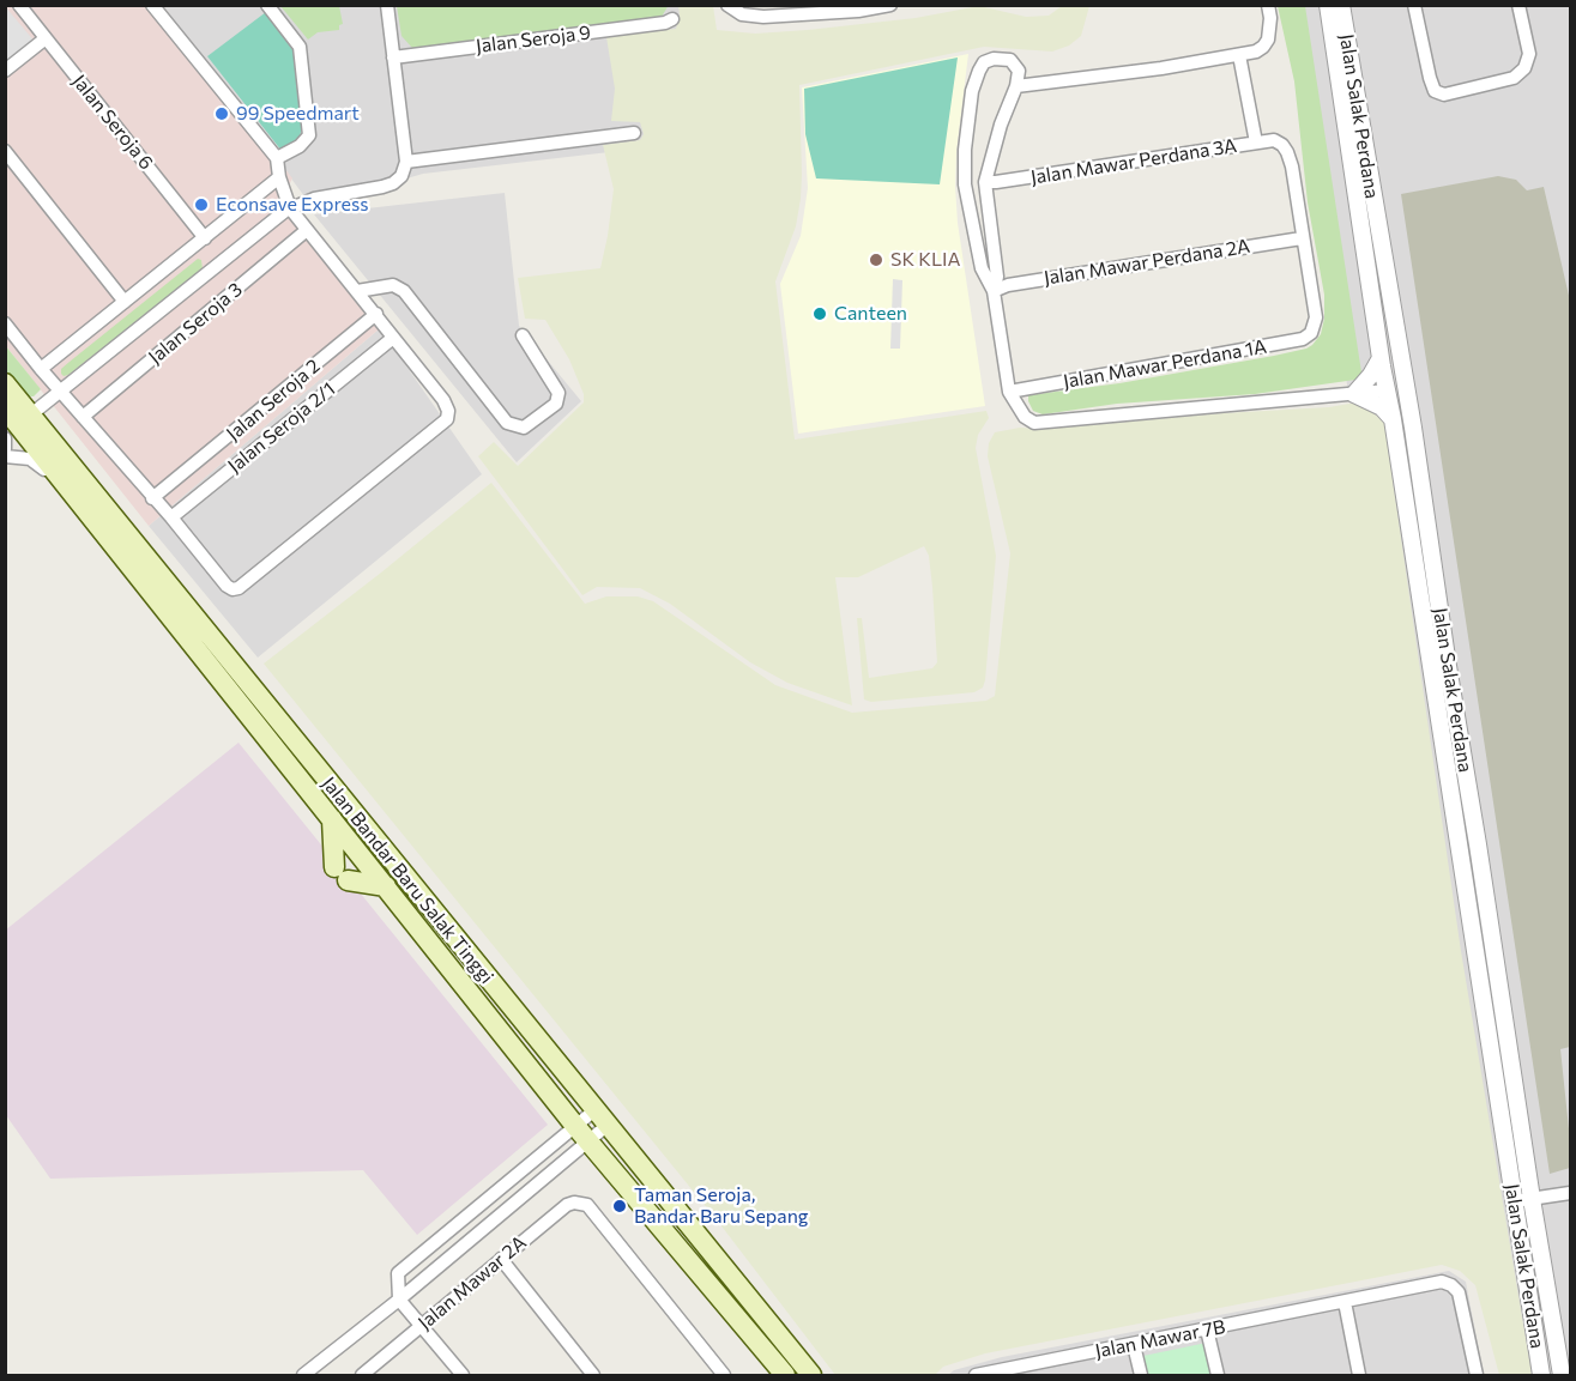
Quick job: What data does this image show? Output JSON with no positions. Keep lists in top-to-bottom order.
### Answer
{
  "streets": {
    "main road": ["Jalan Bandar Baru Salak Tinggi"],
    "street": [
      "Jalan Seroja 9",
      "Jalan Salak Perdana",
      "Jalan Seroja 6",
      "Jalan Mawar Perdana 3A",
      "Jalan Mawar Perdana 2A",
      "Jalan Seroja 3",
      "Jalan Mawar Perdana 1A",
      "Jalan Seroja 2",
      "Jalan Seroja 2/1",
      "Jalan Mawar 2A",
      "Jalan Mawar 7B"
    ]
  },
  "crossings": [
    ["Jalan Mawar Perdana 3A", "Jalan Mawar Perdana 2A"],
    ["Jalan Mawar Perdana 3A", "Jalan Mawar Perdana 1A"],
    ["Jalan Mawar Perdana 2A", "Jalan Mawar Perdana 1A"]
  ],
  "places": [
    "99 Speedmart",
    "Econsave Express",
    "SK KLIA",
    "Canteen",
    "Taman Seroja, Bandar Baru Sepang"
  ]
}
